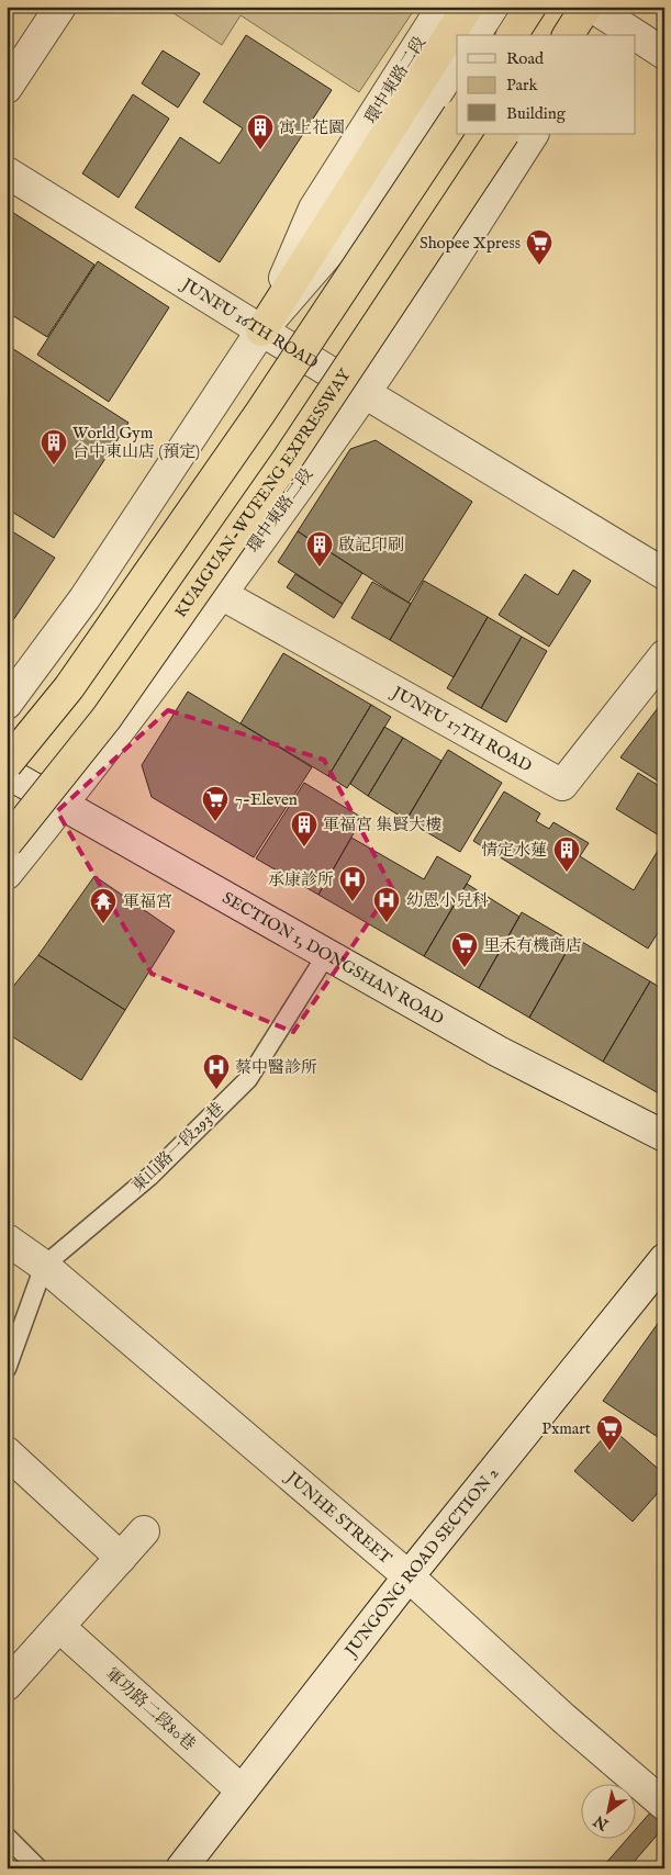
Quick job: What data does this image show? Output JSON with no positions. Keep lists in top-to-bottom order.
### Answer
{
  "streets": {
    "highway": ["KUAIGUAN-WUFENG EXPRESSWAY"],
    "street": [
      "環中東路二段",
      "JUNFU 16TH ROAD",
      "JUNFU 17TH ROAD",
      "SECTION 1, DONGSHAN ROAD",
      "JUNHE STREET",
      "JUNGONG ROAD SECTION 2",
      "軍功路二段80巷"
    ],
    "lane": ["東山路一段293巷"]
  },
  "crossings": [
    ["環中東路二段", "JUNFU 16TH ROAD"],
    ["環中東路二段", "JUNFU 17TH ROAD"],
    ["環中東路二段", "SECTION 1, DONGSHAN ROAD"],
    ["SECTION 1, DONGSHAN ROAD", "東山路一段293巷"],
    ["東山路一段293巷", "JUNHE STREET"],
    ["JUNHE STREET", "JUNGONG ROAD SECTION 2"],
    ["JUNGONG ROAD SECTION 2", "軍功路二段80巷"]
  ],
  "places": {
    "building": [
      "寓上花園",
      "World Gym 台中東山店 (預定)",
      "啟記印刷",
      "軍福宮 集賢大樓",
      "情定水蓮"
    ],
    "supermarket": [
      "Shopee Xpress",
      "7-Eleven",
      "里禾有機商店",
      "Pxmart"
    ],
    "hospital": ["承康診所", "幼恩小兒科", "蔡中醫診所"],
    "temple": ["軍福宮"]
  },
  "legend": ["Road", "Park", "Building"],
  "north": "bottom left"
}
